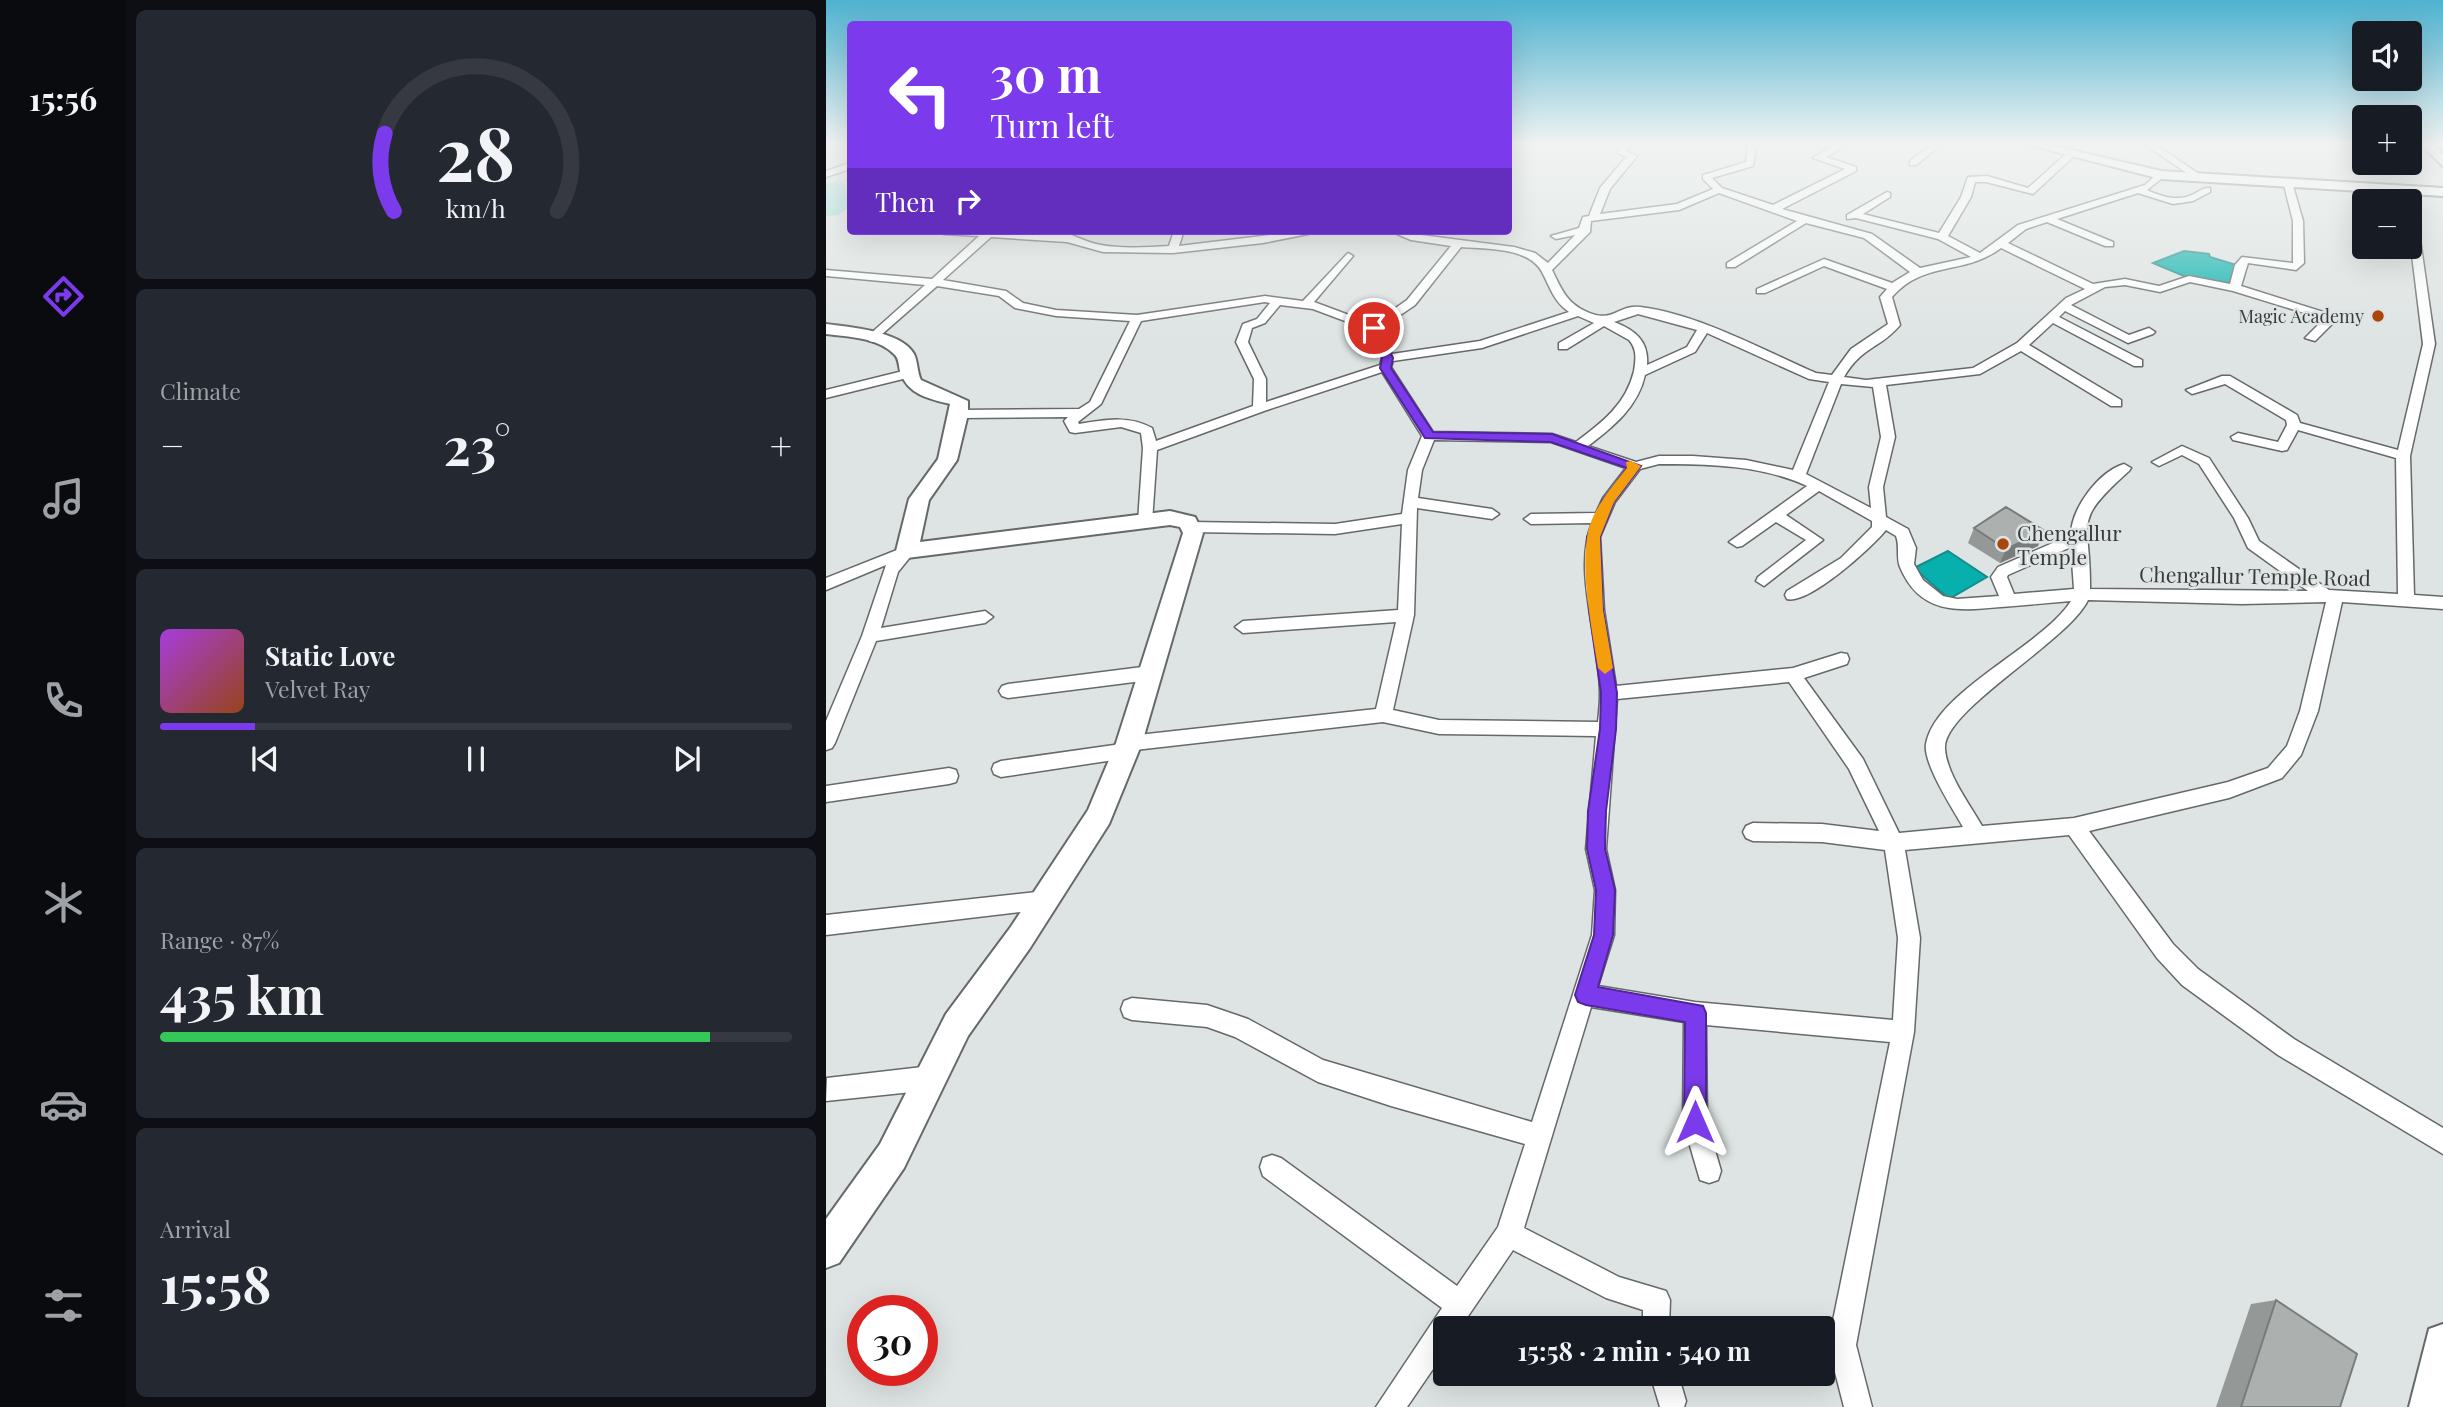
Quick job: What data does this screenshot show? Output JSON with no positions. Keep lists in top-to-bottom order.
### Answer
{
  "streets": {
    "street": ["Chengallur Temple Road"]
  },
  "places": ["Magic Academy", "Chengallur Temple"],
  "page": {
    "tabs": "15:56",
    "map_buttons": ["+", "−"],
    "turn": ["30 m", "Turn left"],
    "then": "Then",
    "tile": [
      "Climate",
      ["Range · 87%", "435 km"],
      ["Arrival", "15:58"]
    ],
    "heat": ["−", "23°", "+"],
    "song": ["Static Love", "Velvet Ray"],
    "limit": "30",
    "trip": "15:58 · 2 min · 540 m",
    "gauge": ["28", "km/h"]
  }
}
